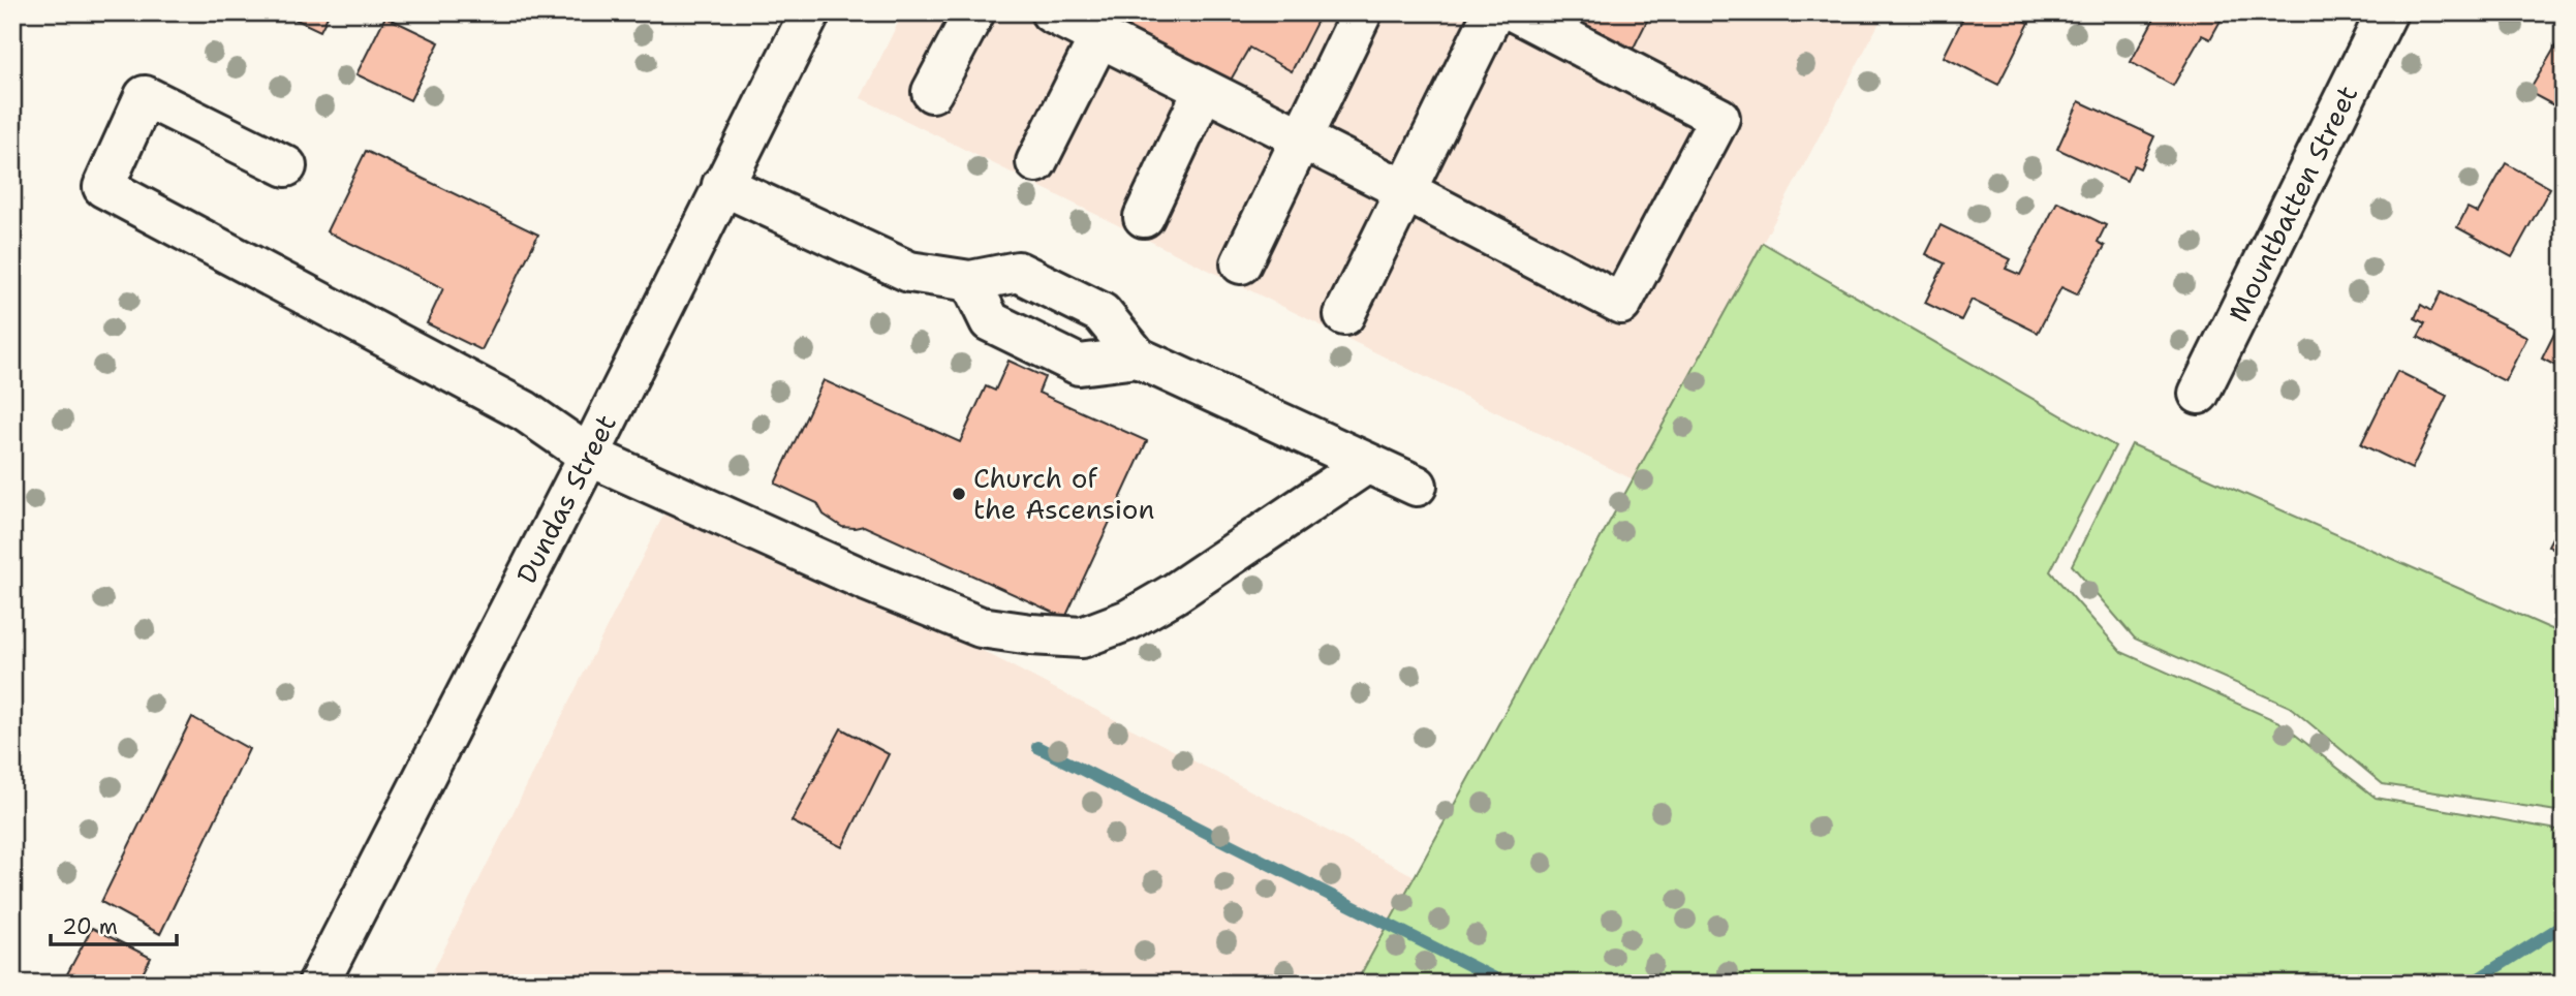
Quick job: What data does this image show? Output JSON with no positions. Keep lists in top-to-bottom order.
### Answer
{
  "streets": {
    "main road": ["Mountbatten Street", "Dundas Street"]
  },
  "places": ["Church of the Ascension"],
  "scale_bar": "20 m"
}
